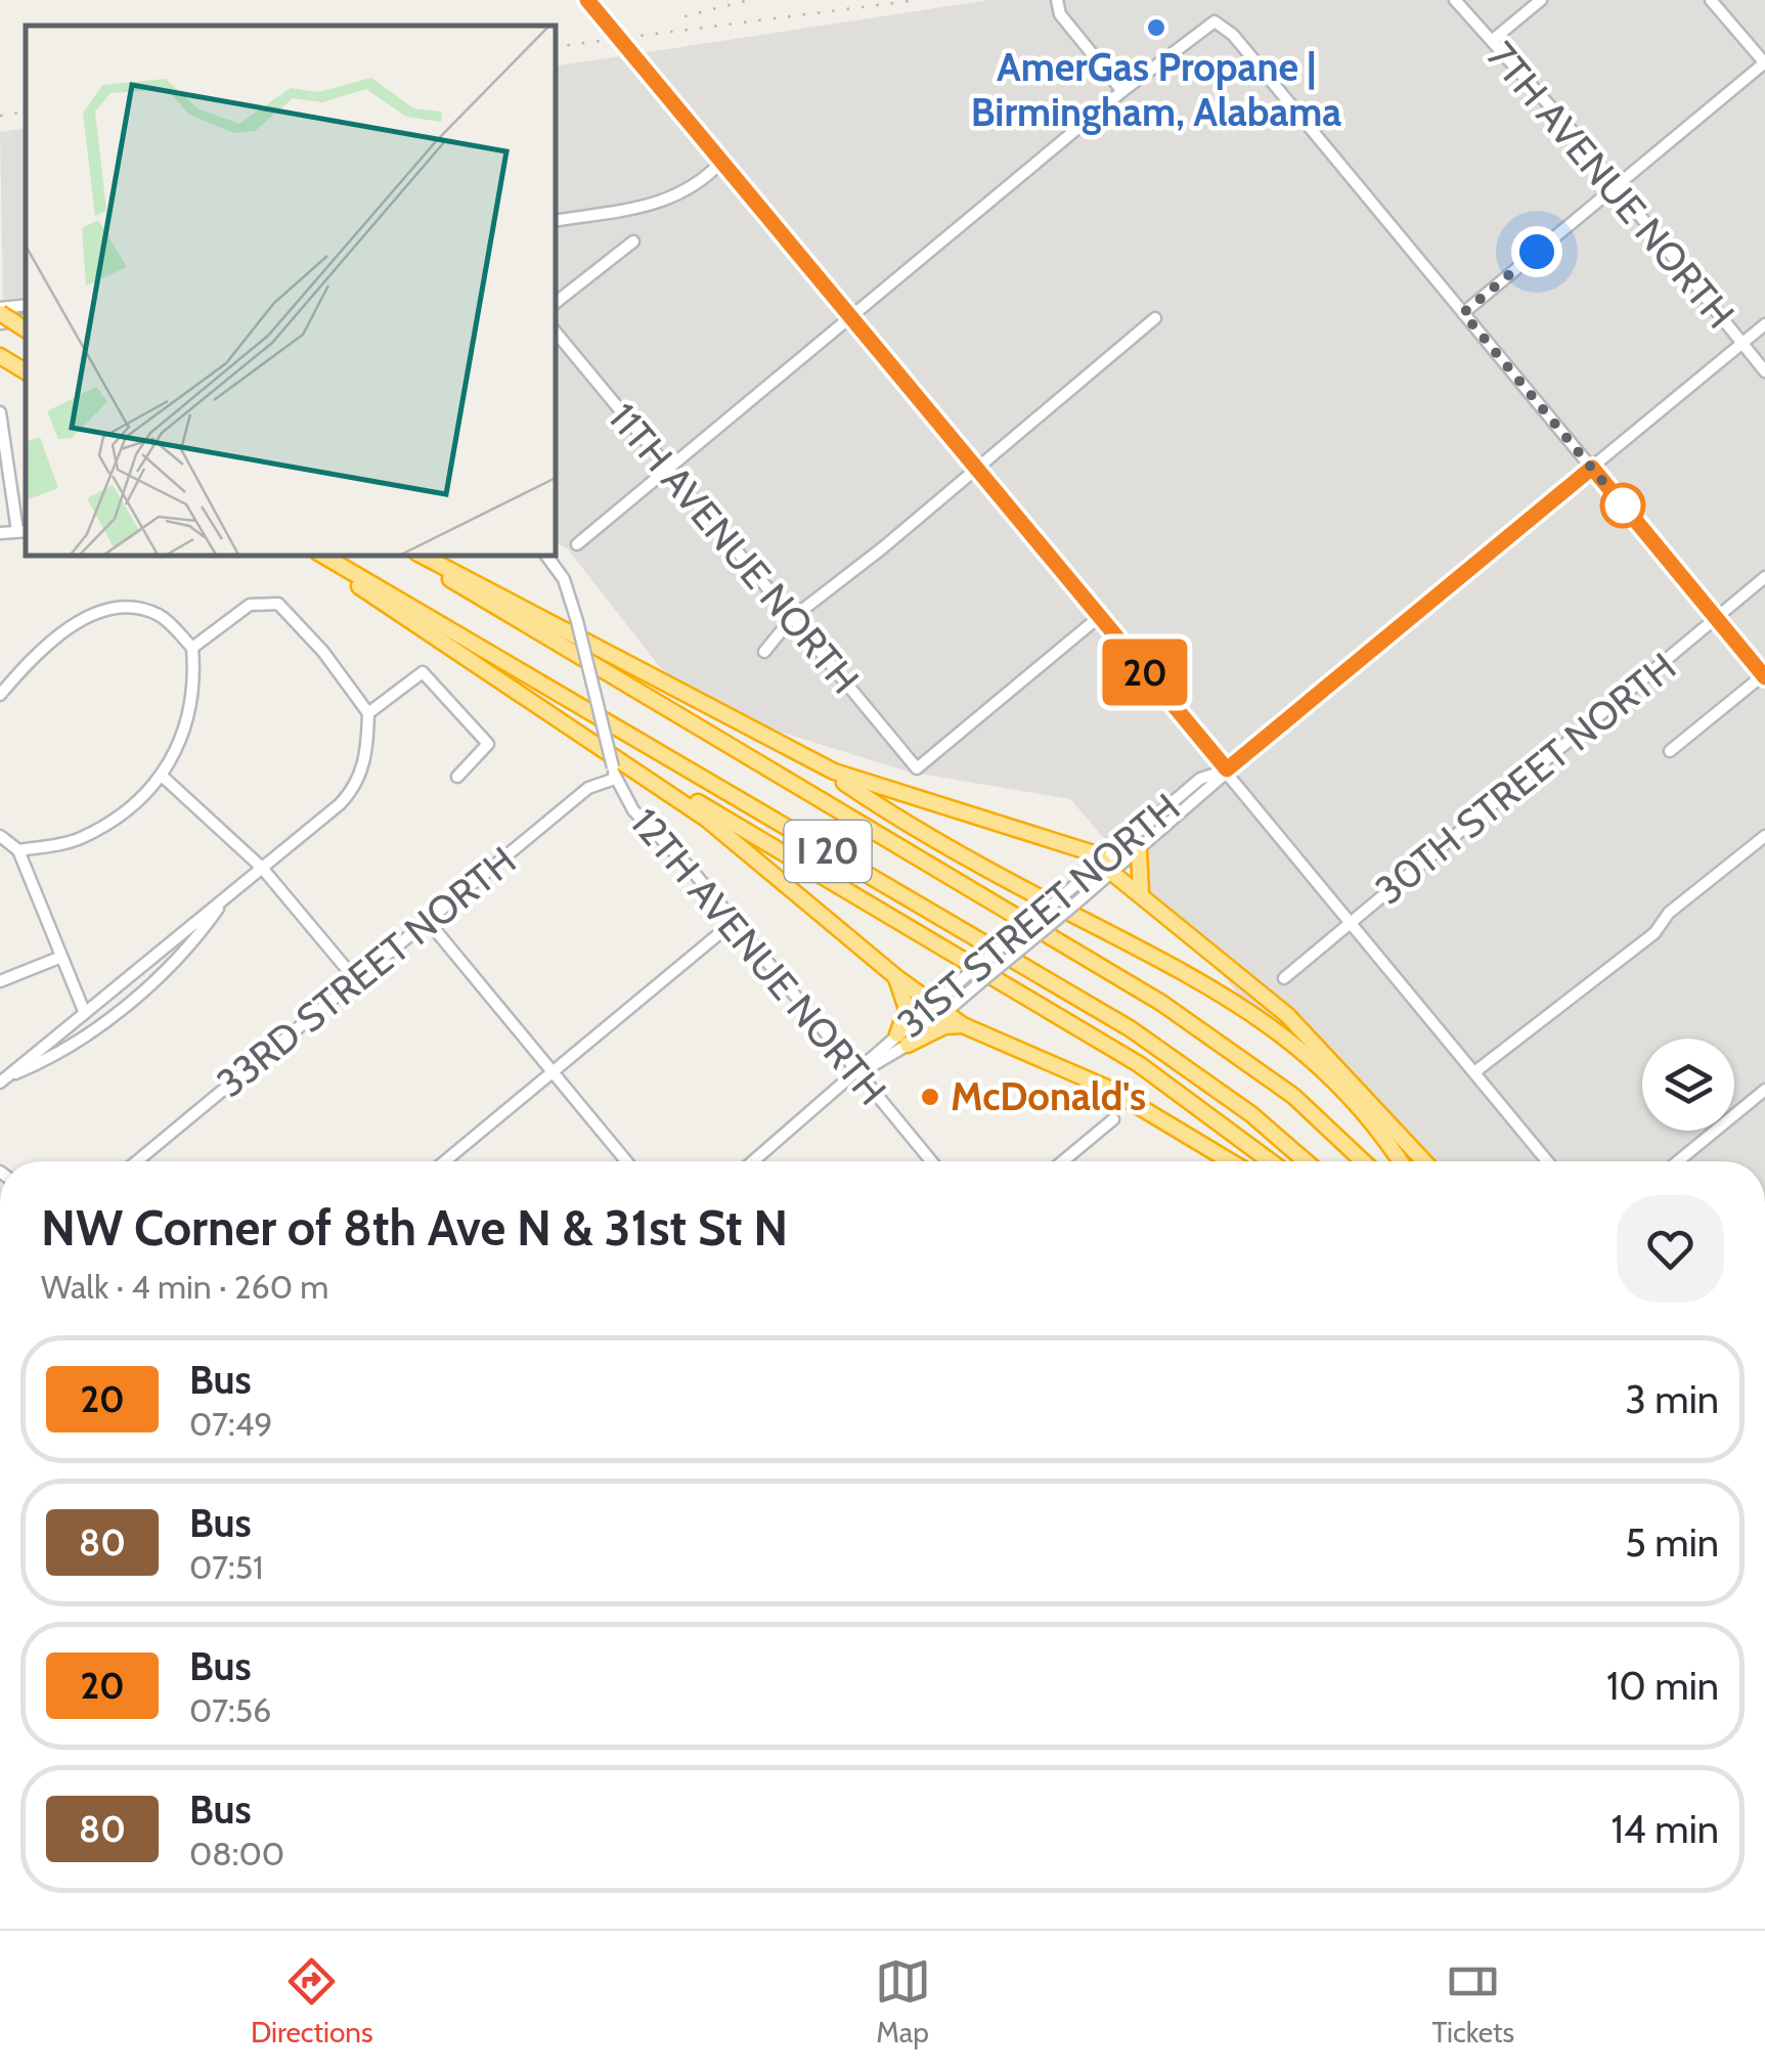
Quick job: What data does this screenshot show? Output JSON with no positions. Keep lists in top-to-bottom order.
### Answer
{
  "streets": {
    "highway": ["I 20"],
    "street": [
      "7TH AVENUE NORTH",
      "11TH AVENUE NORTH",
      "30TH STREET NORTH",
      "31ST STREET NORTH",
      "12TH AVENUE NORTH",
      "33RD STREET NORTH"
    ]
  },
  "crossings": [
    ["7TH AVENUE NORTH", "31ST STREET NORTH"],
    ["31ST STREET NORTH", "12TH AVENUE NORTH"],
    ["12TH AVENUE NORTH", "33RD STREET NORTH"]
  ],
  "places": ["AmerGas Propane | Birmingham, Alabama", "McDonald's"],
  "lines": ["bus line 20"],
  "page": {
    "on_map": "20",
    "heading": ["NW Corner of 8th Ave N & 31st St N", "Walk · 4 min · 260 m"],
    "list": [
      {
        "mark": "20",
        "name": "Bus",
        "note": "07:49",
        "value": "3 min"
      },
      {
        "mark": "80",
        "name": "Bus",
        "note": "07:51",
        "value": "5 min"
      },
      {
        "mark": "20",
        "name": "Bus",
        "note": "07:56",
        "value": "10 min"
      },
      {
        "mark": "80",
        "name": "Bus",
        "note": "08:00",
        "value": "14 min"
      }
    ],
    "tabs": ["Directions", "Map", "Tickets"]
  }
}
